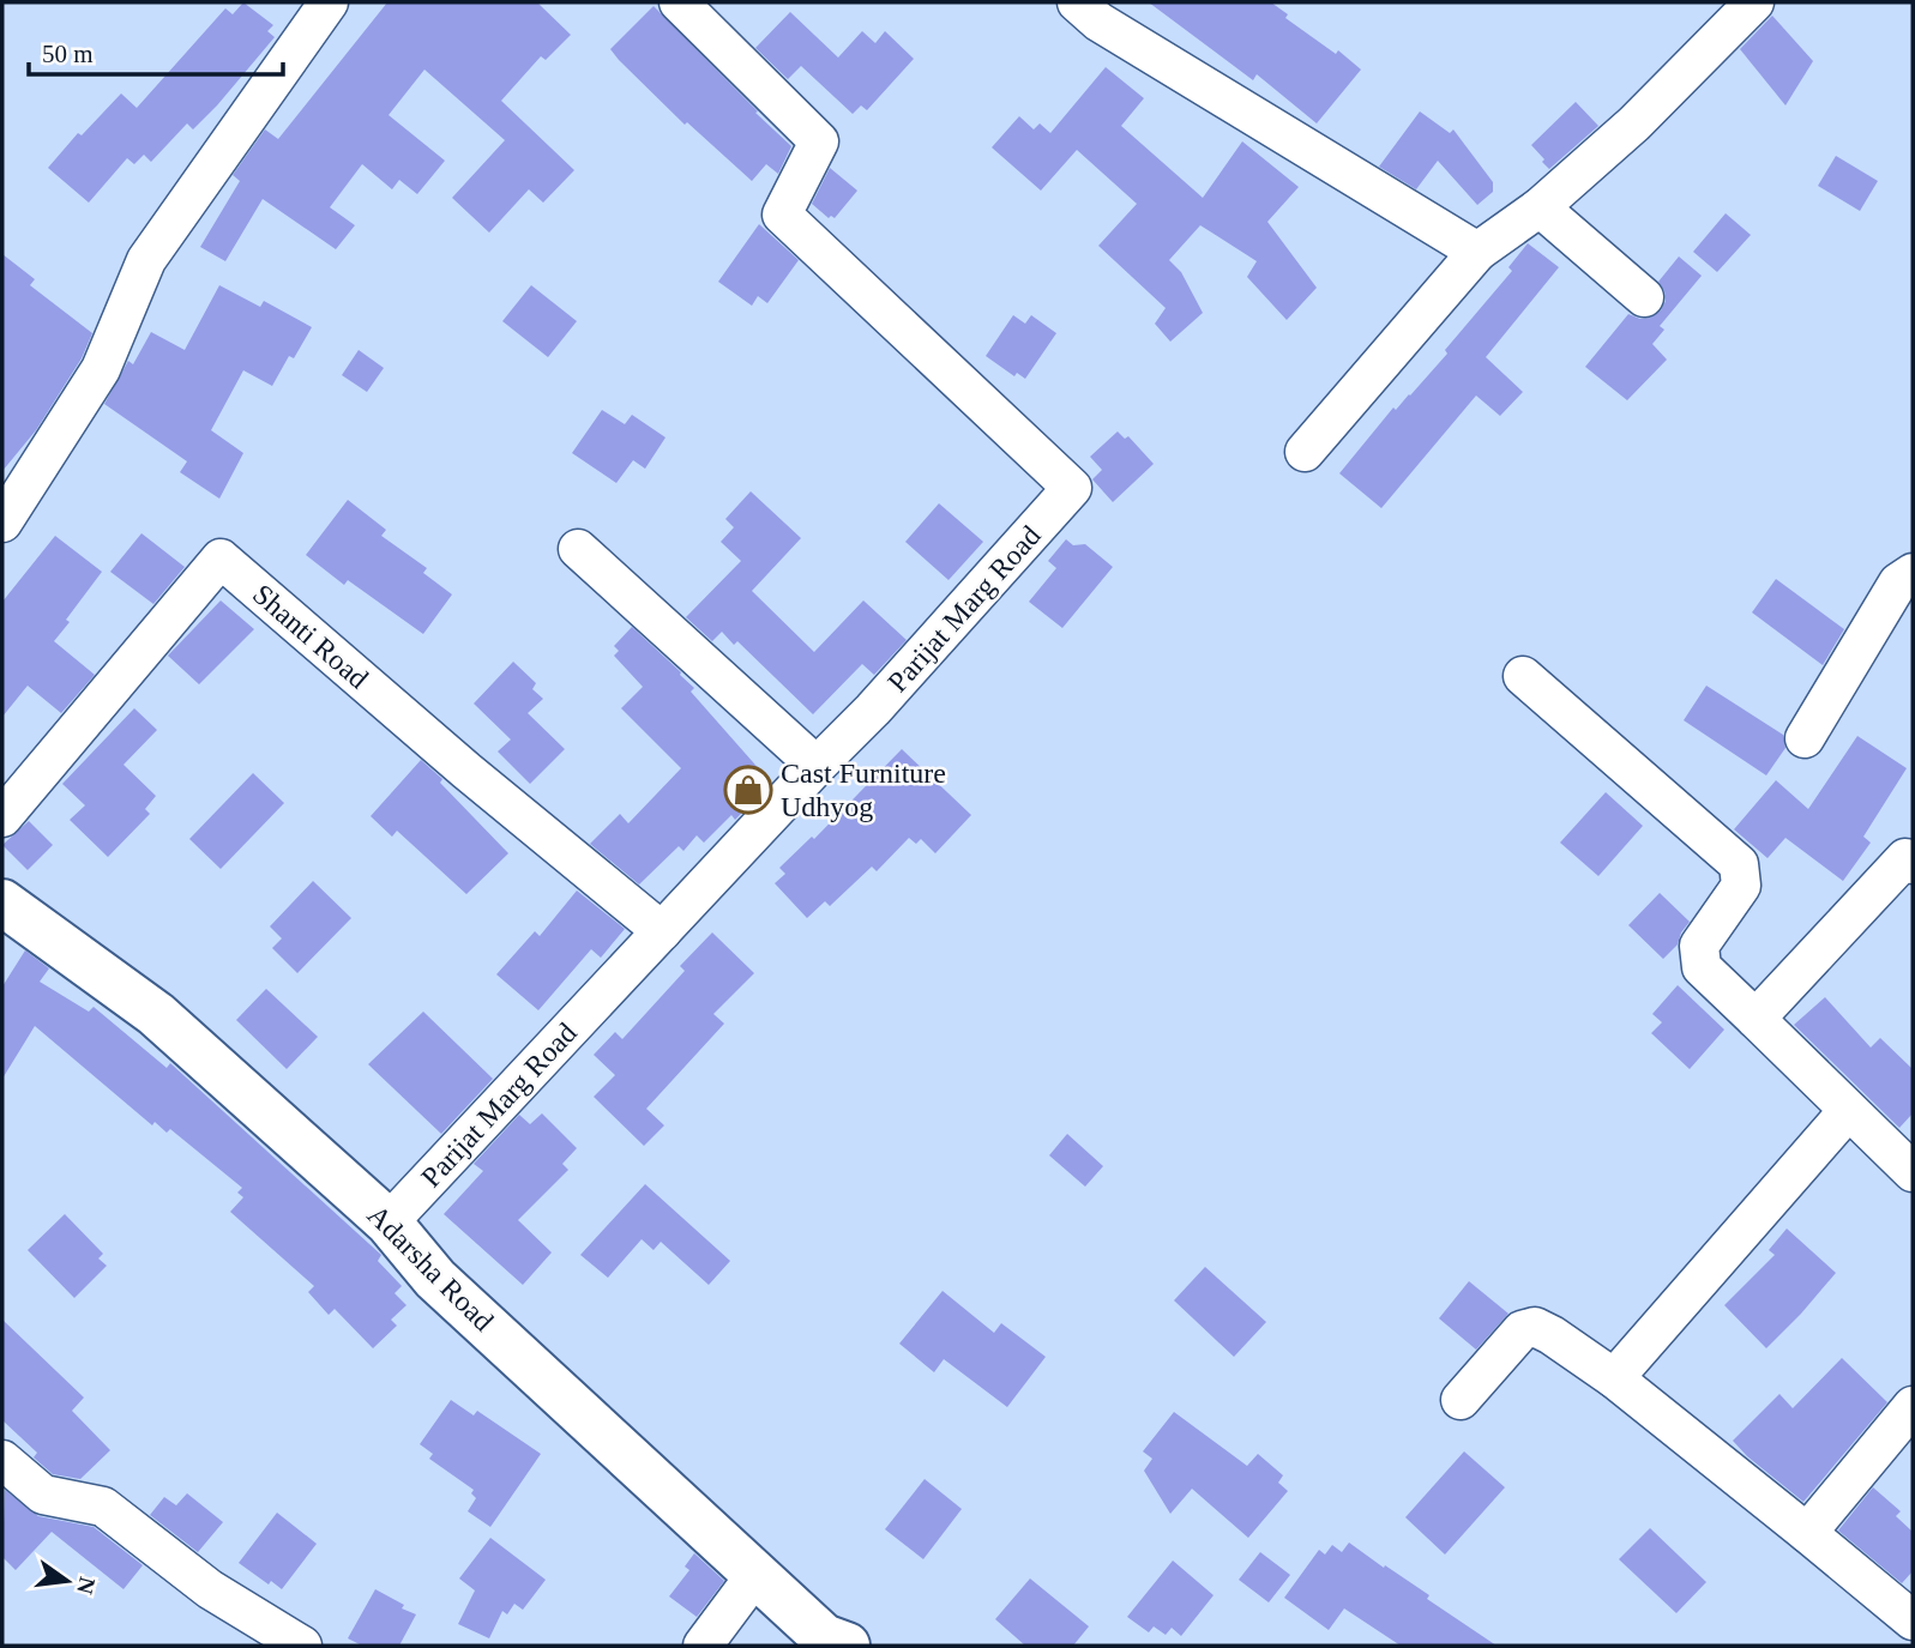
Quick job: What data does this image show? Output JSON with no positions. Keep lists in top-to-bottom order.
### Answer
{
  "streets": {
    "main road": ["Adarsha Road"],
    "street": ["Parijat Marg Road", "Shanti Road"]
  },
  "crossings": [
    ["Parijat Marg Road", "Shanti Road"],
    ["Parijat Marg Road", "Adarsha Road"]
  ],
  "places": {
    "shop": ["Cast Furniture Udhyog"]
  },
  "scale_bar": "50 m",
  "north": "right"
}
